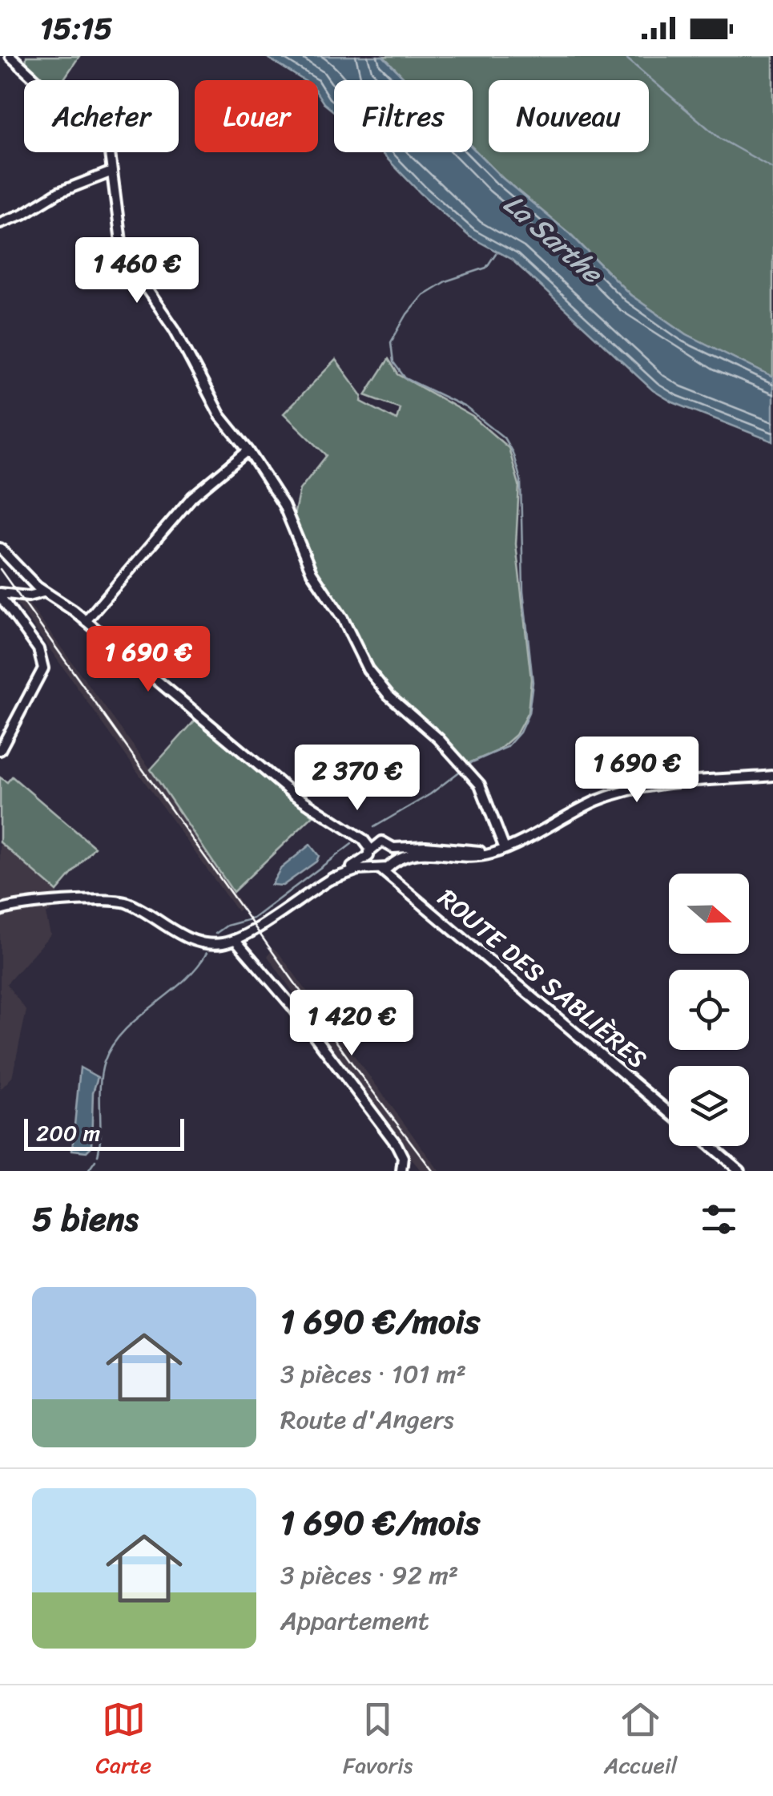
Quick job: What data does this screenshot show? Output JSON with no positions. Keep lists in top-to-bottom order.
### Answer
{
  "streets": {
    "street": ["ROUTE DES SABLIÈRES"]
  },
  "water": ["La Sarthe"],
  "scale_bar": "200 m",
  "north": "right",
  "page": {
    "status": "15:15",
    "chip": [
      "Acheter",
      "Louer",
      "Filtres",
      "Nouveau"
    ],
    "price": [
      "1 460 €",
      "1 690 €",
      "1 690 €",
      "2 370 €",
      "1 420 €"
    ],
    "scale": "200 m",
    "heading": "5 biens",
    "list": [
      {
        "name": "1 690 €/mois",
        "note": "3 pièces · 101 m² · Route d'Angers"
      },
      {
        "name": "1 690 €/mois",
        "note": "3 pièces · 92 m² · Appartement"
      }
    ],
    "tabs": ["Carte", "Favoris", "Accueil"]
  }
}
